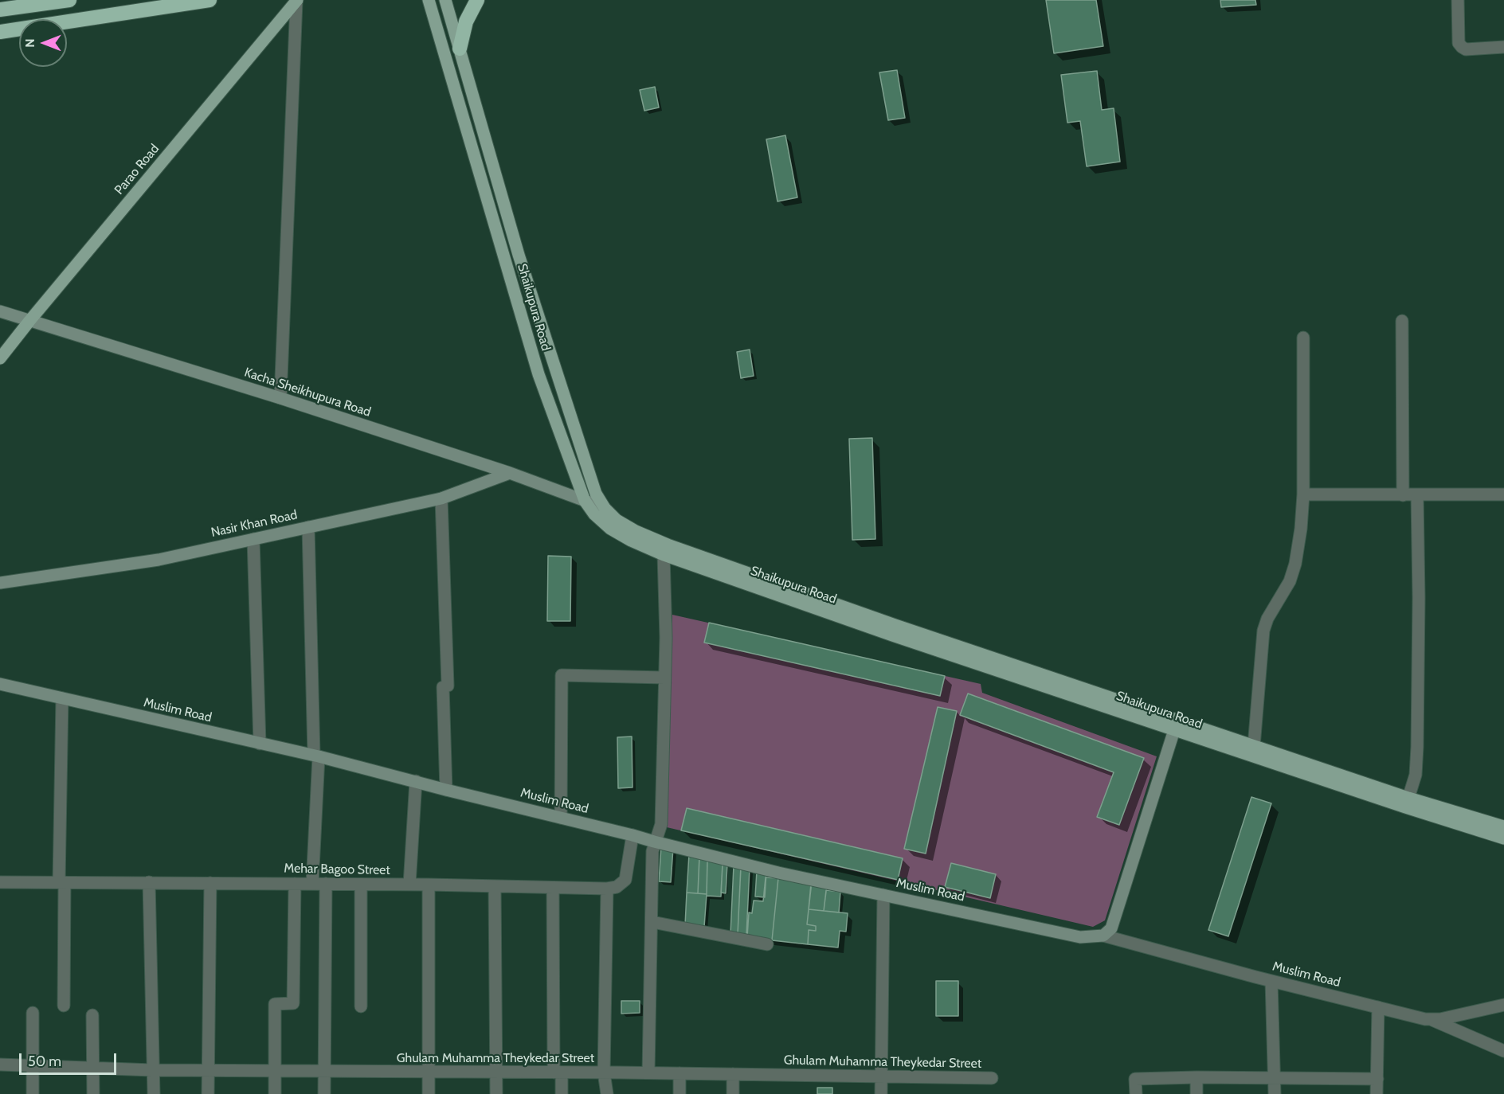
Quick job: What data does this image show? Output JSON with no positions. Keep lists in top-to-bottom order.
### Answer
{
  "streets": {
    "main road": ["Parao Road", "Shaikupura Road"],
    "street": [
      "Kacha Sheikhupura Road",
      "Nasir Khan Road",
      "Muslim Road",
      "Mehar Bagoo Street",
      "Ghulam Muhamma Theykedar Street"
    ]
  },
  "crossings": [
    ["Parao Road", "Kacha Sheikhupura Road"],
    ["Shaikupura Road", "Kacha Sheikhupura Road"],
    ["Kacha Sheikhupura Road", "Nasir Khan Road"]
  ],
  "scale_bar": "50 m",
  "north": "left"
}
